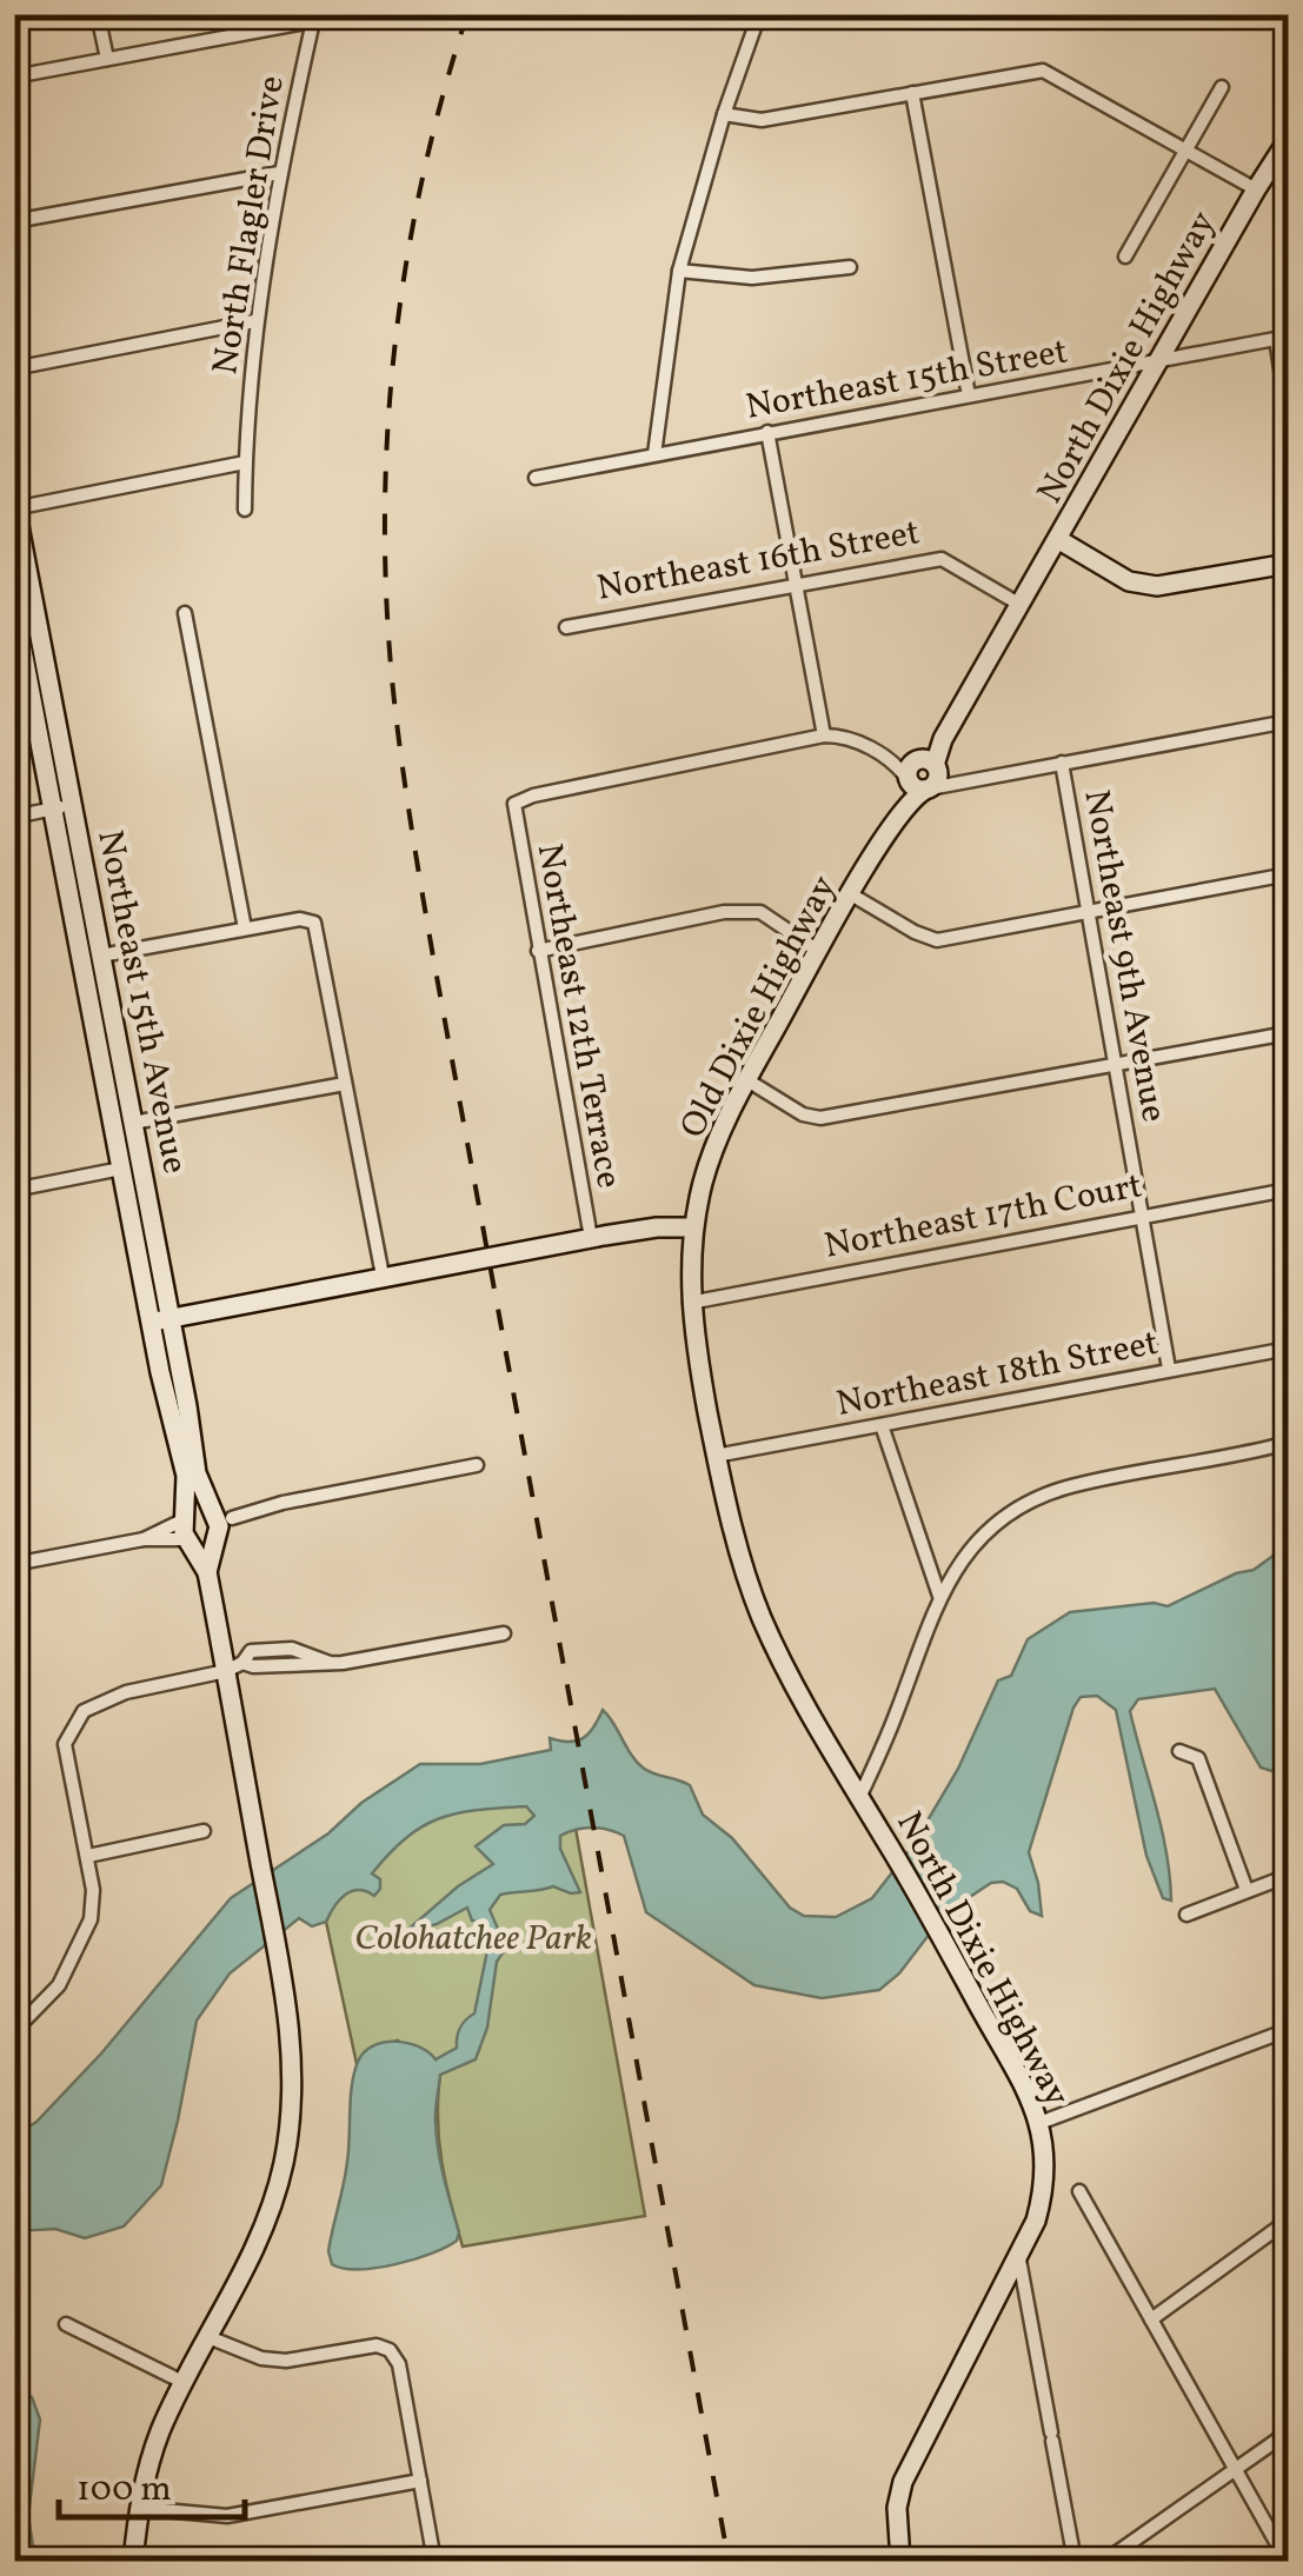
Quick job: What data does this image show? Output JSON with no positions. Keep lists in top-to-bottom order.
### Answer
{
  "streets": {
    "street": [
      "North Flagler Drive",
      "North Dixie Highway",
      "Northeast 15th Street",
      "Northeast 16th Street",
      "Northeast 9th Avenue",
      "Northeast 15th Avenue",
      "Old Dixie Highway",
      "Northeast 12th Terrace",
      "Northeast 17th Court",
      "Northeast 18th Street"
    ]
  },
  "crossings": [
    ["North Dixie Highway", "Northeast 15th Street"],
    ["North Dixie Highway", "Northeast 16th Street"],
    ["North Dixie Highway", "Old Dixie Highway"],
    ["North Dixie Highway", "Northeast 18th Street"],
    ["Northeast 16th Street", "Old Dixie Highway"],
    ["Northeast 9th Avenue", "Northeast 17th Court"],
    ["Northeast 9th Avenue", "Northeast 18th Street"],
    ["Old Dixie Highway", "Northeast 17th Court"],
    ["Old Dixie Highway", "Northeast 18th Street"]
  ],
  "parks": ["Colohatchee Park"],
  "scale_bar": "100 m"
}
